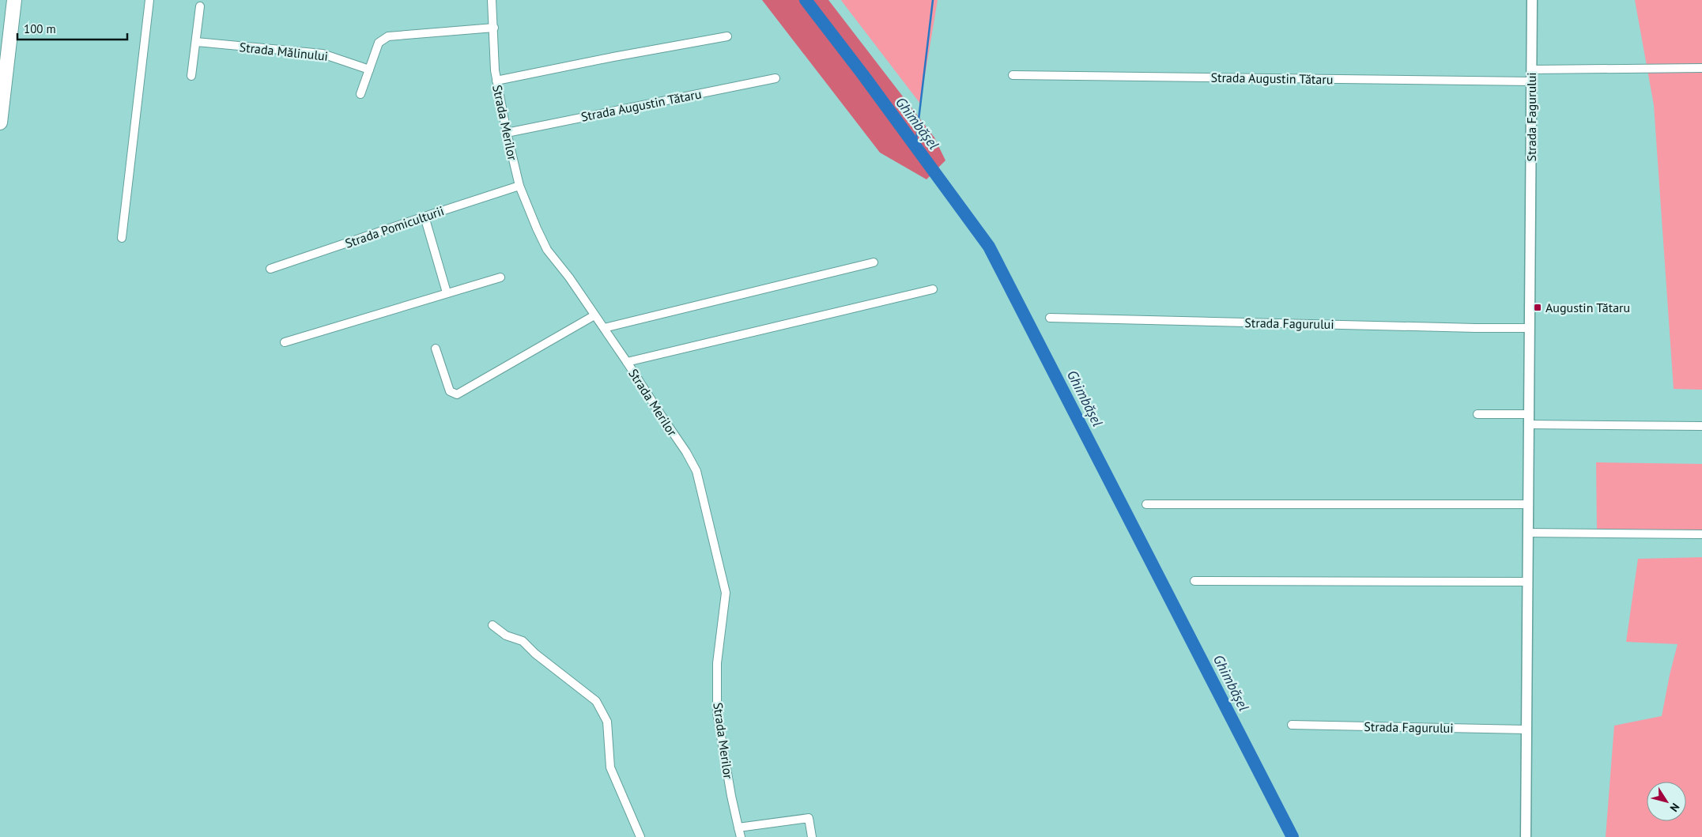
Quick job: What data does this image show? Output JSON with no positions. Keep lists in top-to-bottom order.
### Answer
{
  "streets": {
    "street": [
      "Strada Mălinului",
      "Strada Augustin Tătaru",
      "Strada Fagurului",
      "Strada Merilor",
      "Strada Pomiculturii"
    ]
  },
  "crossings": [
    ["Strada Augustin Tătaru", "Strada Fagurului"],
    ["Strada Augustin Tătaru", "Strada Merilor"],
    ["Strada Merilor", "Strada Pomiculturii"]
  ],
  "water": ["Ghimbășel"],
  "places": {
    "transit": ["Augustin Tătaru"]
  },
  "scale_bar": "100 m",
  "north": "bottom right"
}
